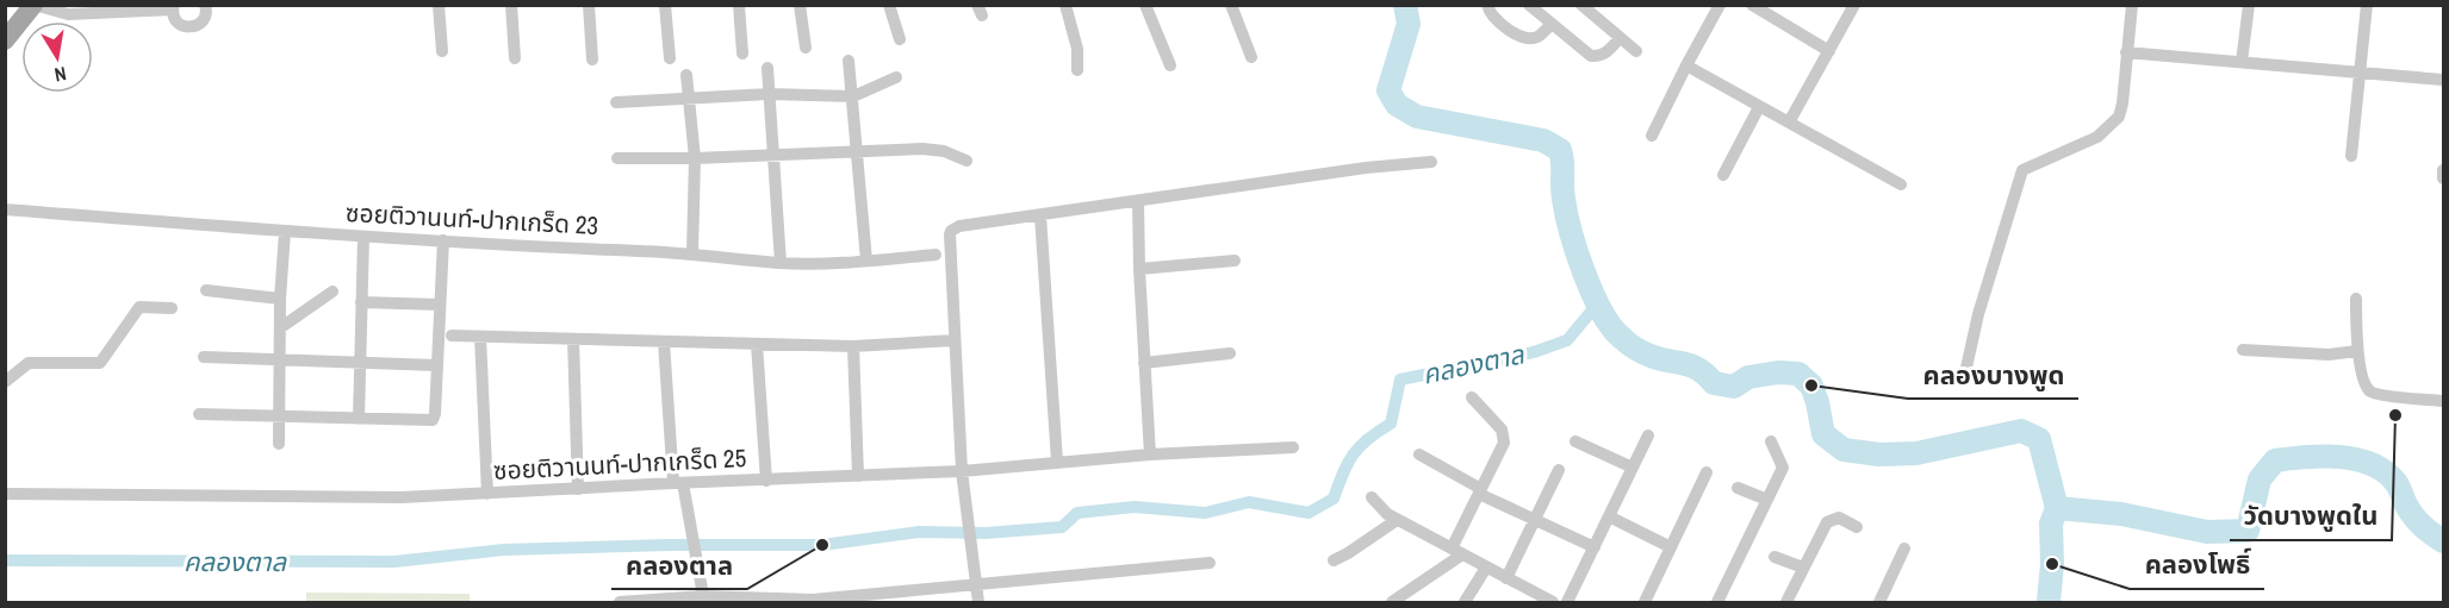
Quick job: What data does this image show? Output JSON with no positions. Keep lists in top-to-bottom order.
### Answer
{
  "streets": {
    "street": ["ซอยติวานนท์-ปากเกร็ด 23", "ซอยติวานนท์-ปากเกร็ด 25"]
  },
  "water": ["คลองตาล"],
  "places": [
    "คลองบางพูด",
    "วัดบางพูดใน",
    "คลองตาล",
    "คลองโพธิ์"
  ],
  "north": "bottom"
}
